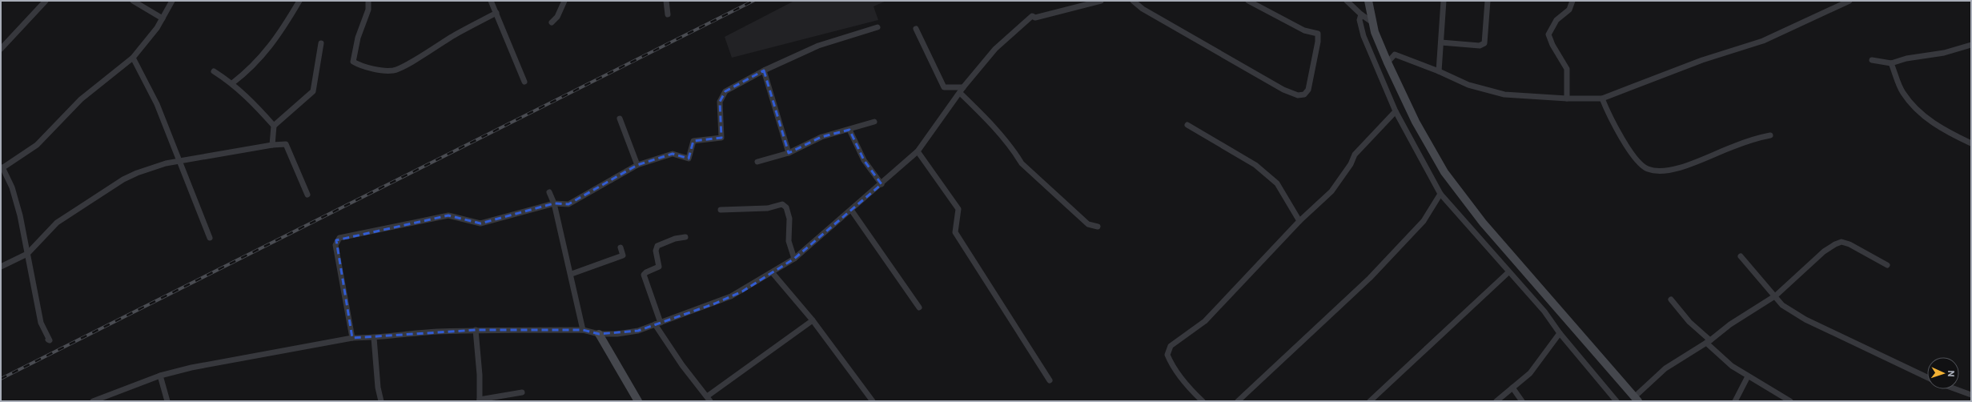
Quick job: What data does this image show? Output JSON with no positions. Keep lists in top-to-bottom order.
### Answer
{
  "north": "right"
}
